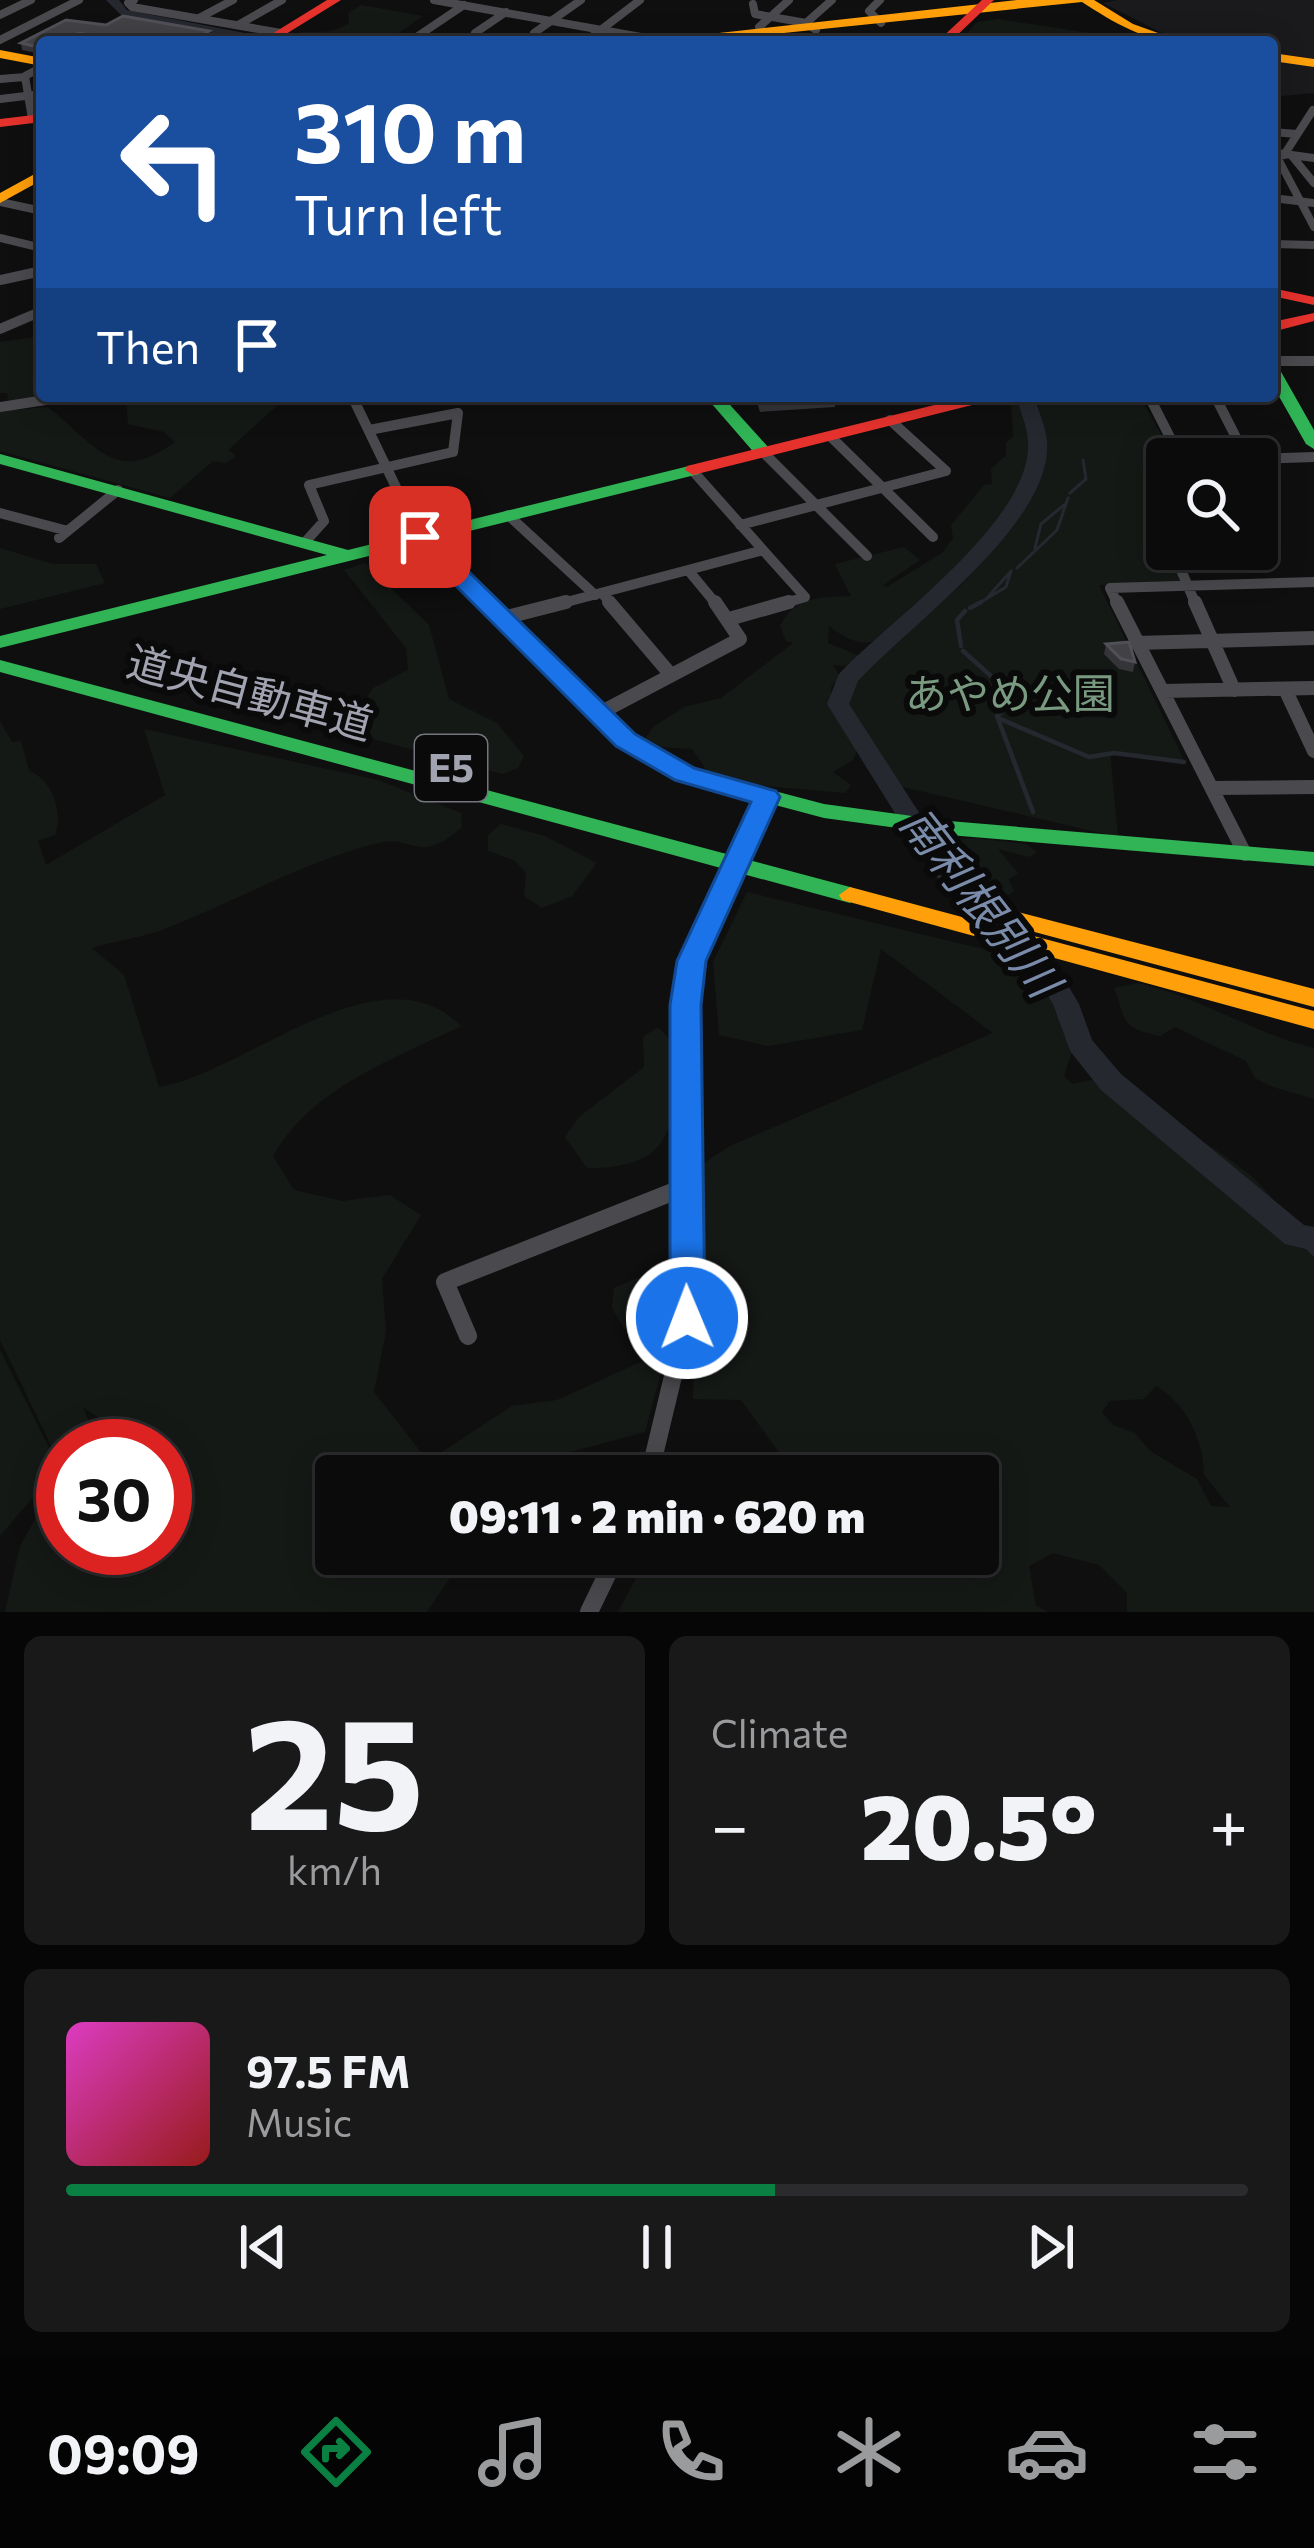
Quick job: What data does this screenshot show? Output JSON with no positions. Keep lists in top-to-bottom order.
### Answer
{
  "streets": {
    "main road": ["道央自動車道", "E5"]
  },
  "water": ["南利根別川"],
  "parks": ["あやめ公園"],
  "page": {
    "turn": ["310 m", "Turn left"],
    "then": "Then",
    "limit": "30",
    "trip": "09:11 · 2 min · 620 m",
    "tile": [
      ["25", "km/h"],
      "Climate"
    ],
    "heat": ["−", "20.5°", "+"],
    "song": ["97.5 FM", "Music"],
    "tabs": "09:09"
  }
}
